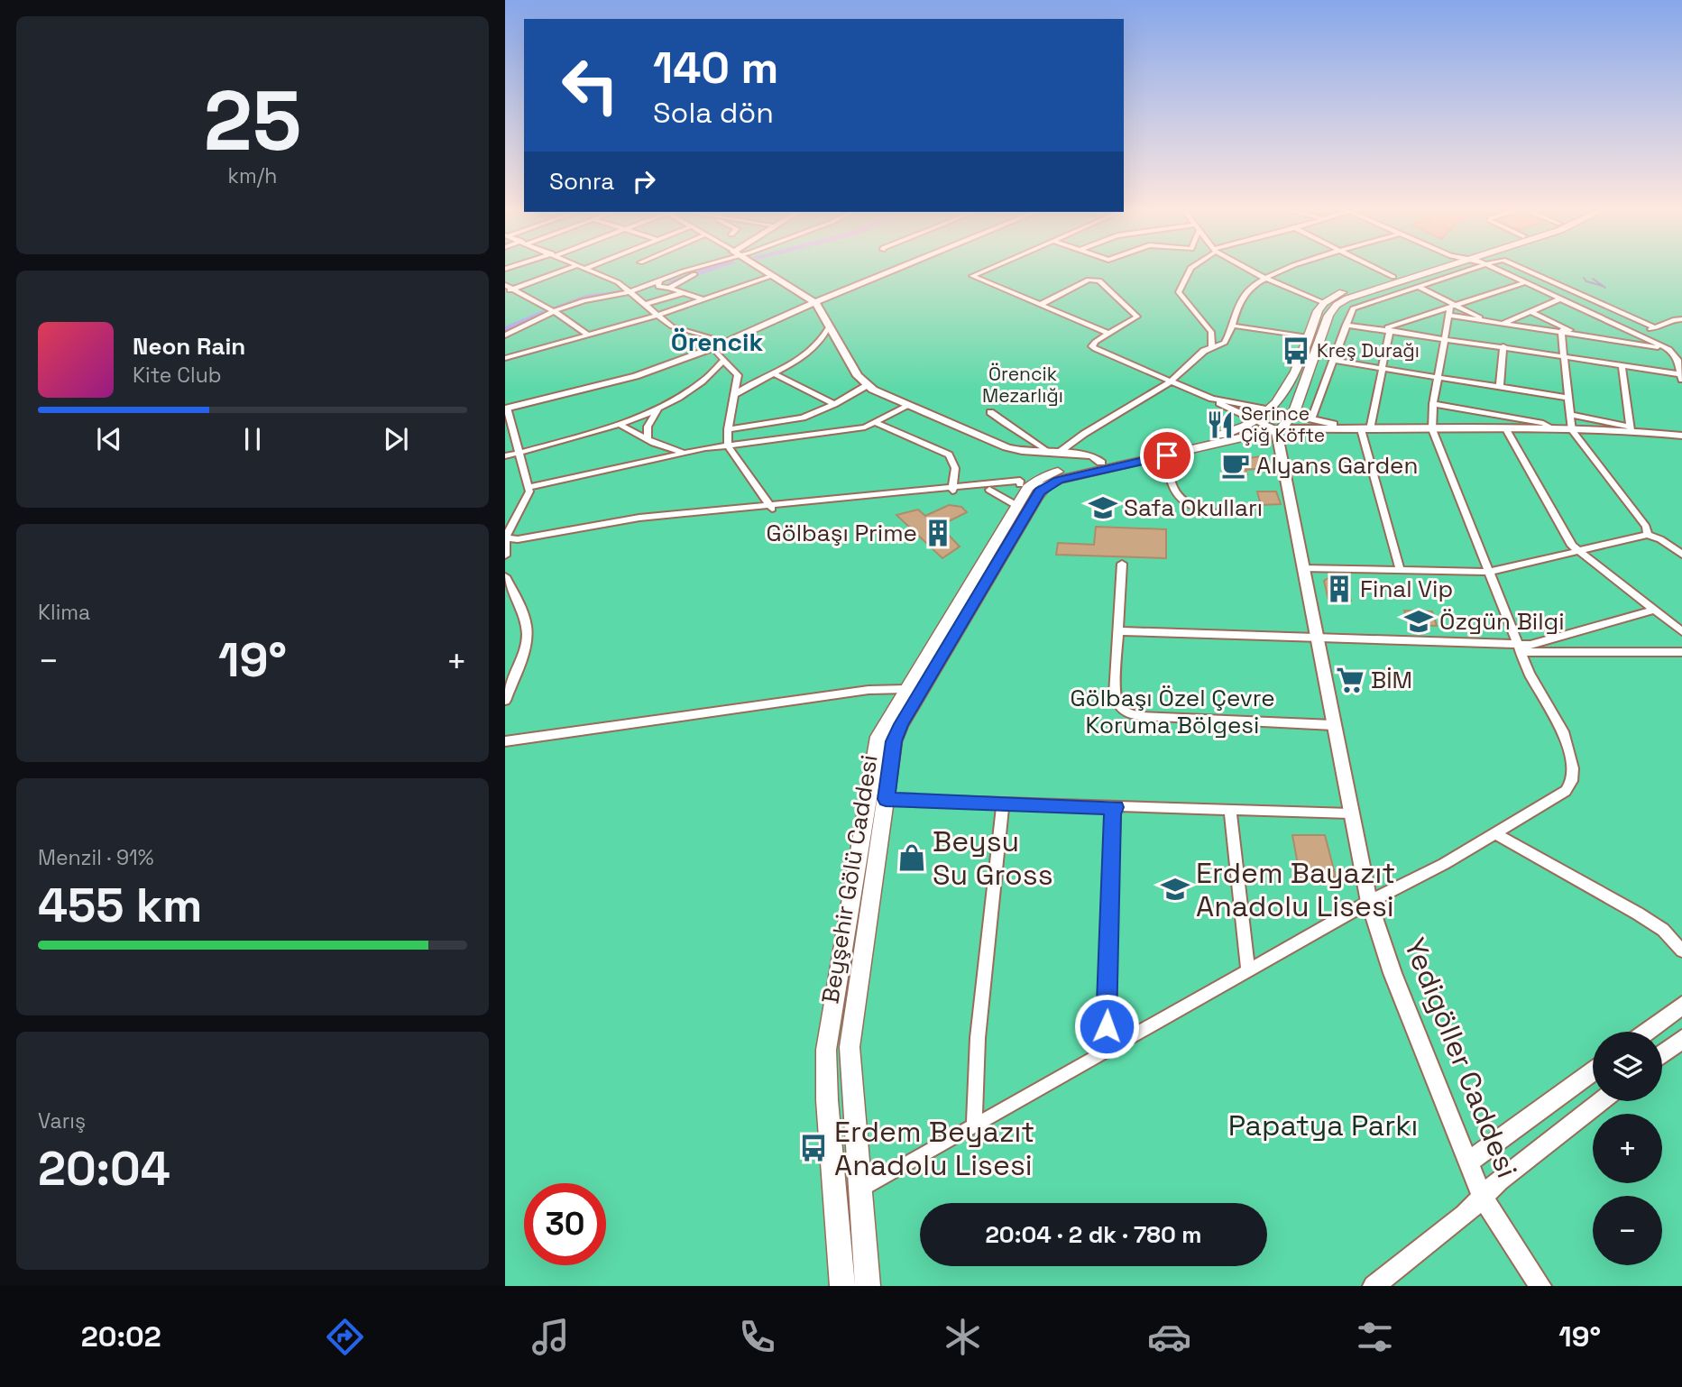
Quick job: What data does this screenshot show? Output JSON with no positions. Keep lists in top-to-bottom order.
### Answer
{
  "streets": {
    "main road": ["Beyşehir Gölü Caddesi"],
    "street": ["Yedigöller Caddesi"]
  },
  "districts": ["Örencik"],
  "parks": ["Örencik Mezarlığı", "Gölbaşı Özel Çevre Koruma Bölgesi", "Papatya Parkı"],
  "places": {
    "bus stop": ["Kreş Durağı", "Erdem Beyazıt Anadolu Lisesi"],
    "restaurant": ["Serince Çiğ Köfte"],
    "cafe": ["Alyans Garden"],
    "school or university": ["Safa Okulları", "Özgün Bilgi", "Erdem Bayazıt Anadolu Lisesi"],
    "building": ["Gölbaşı Prime", "Final Vip"],
    "supermarket": ["BİM"],
    "shop": ["Beysu Su Gross"]
  },
  "page": {
    "tile": [
      ["25", "km/h"],
      "Klima",
      ["Menzil · 91%", "455 km"],
      ["Varış", "20:04"]
    ],
    "turn": ["140 m", "Sola dön"],
    "then": "Sonra",
    "song": ["Neon Rain", "Kite Club"],
    "heat": ["−", "19°", "+"],
    "map_buttons": ["+", "−"],
    "limit": "30",
    "trip": "20:04 · 2 dk · 780 m",
    "tabs": ["20:02", "19°"]
  }
}
